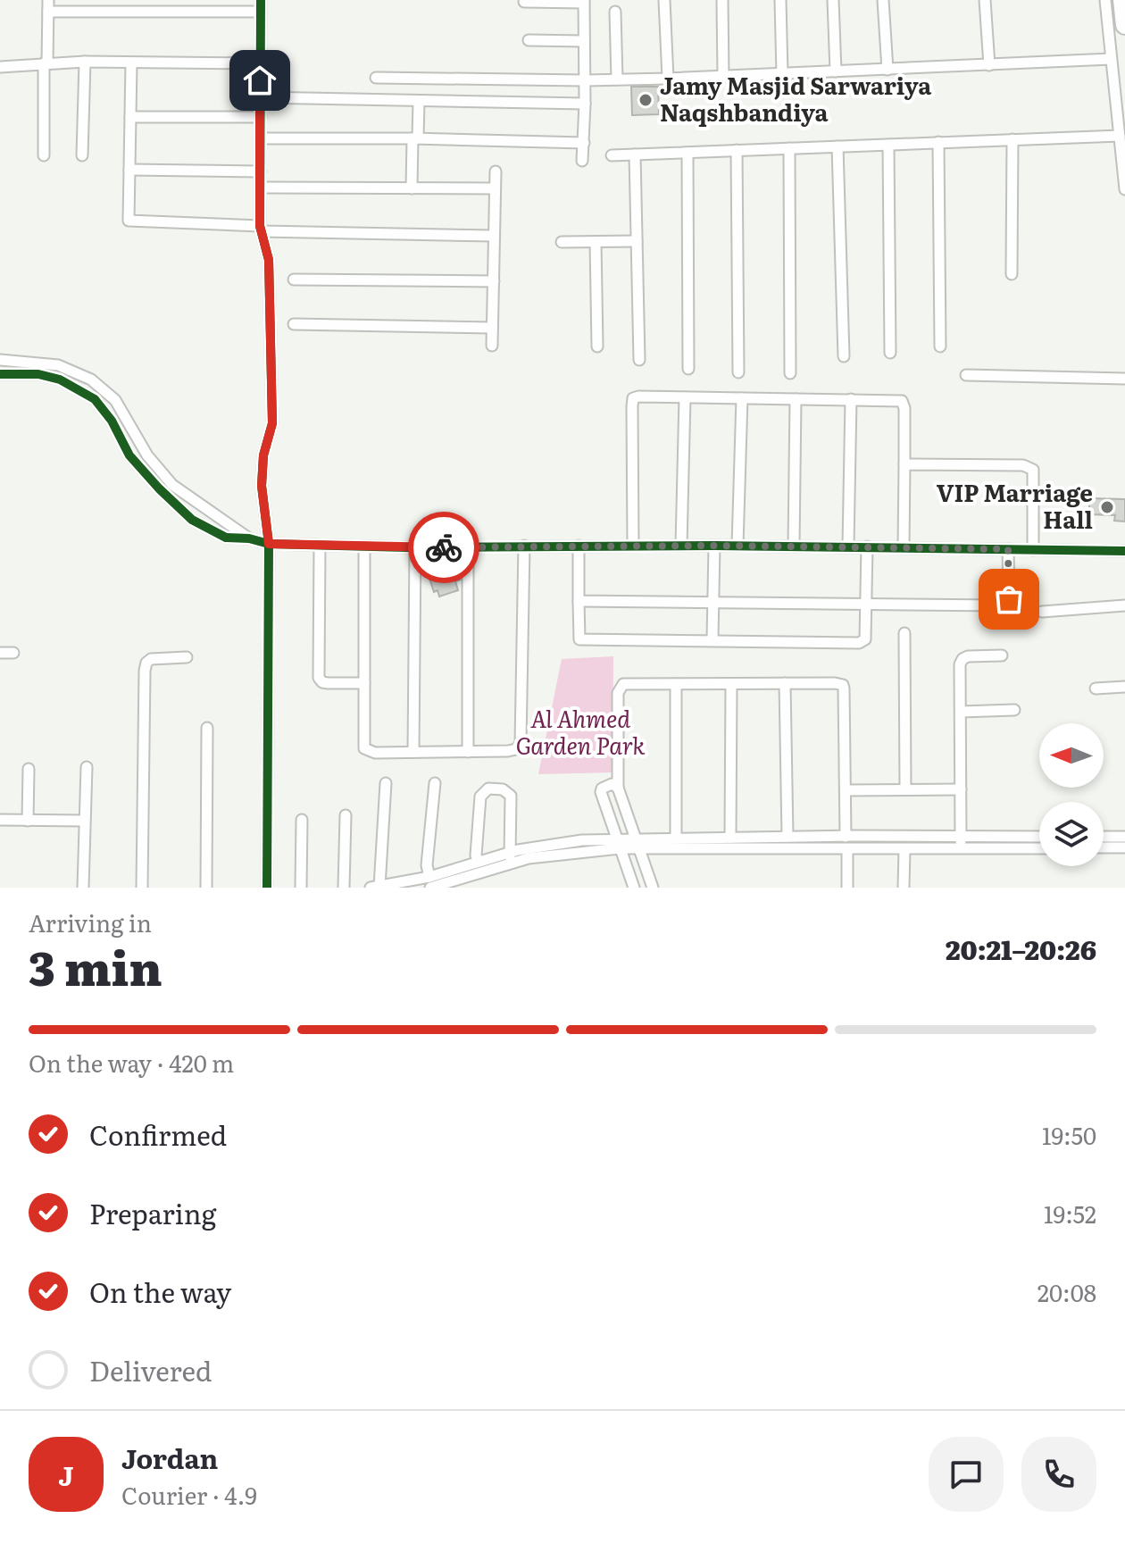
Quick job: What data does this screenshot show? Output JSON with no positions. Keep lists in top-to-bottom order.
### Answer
{
  "parks": ["Al Ahmed Garden Park"],
  "places": ["Jamy Masjid Sarwariya Naqshbandiya", "VIP Marriage Hall"],
  "north": "left",
  "page": {
    "heading": ["3 min", "Arriving in", "20:21–20:26"],
    "panel": ["Jordan", "Courier · 4.9"],
    "bar": "On the way · 420 m",
    "list": [
      ["Confirmed", "19:50"],
      ["Preparing", "19:52"],
      ["On the way", "20:08"],
      "Delivered"
    ],
    "round": "J"
  }
}
